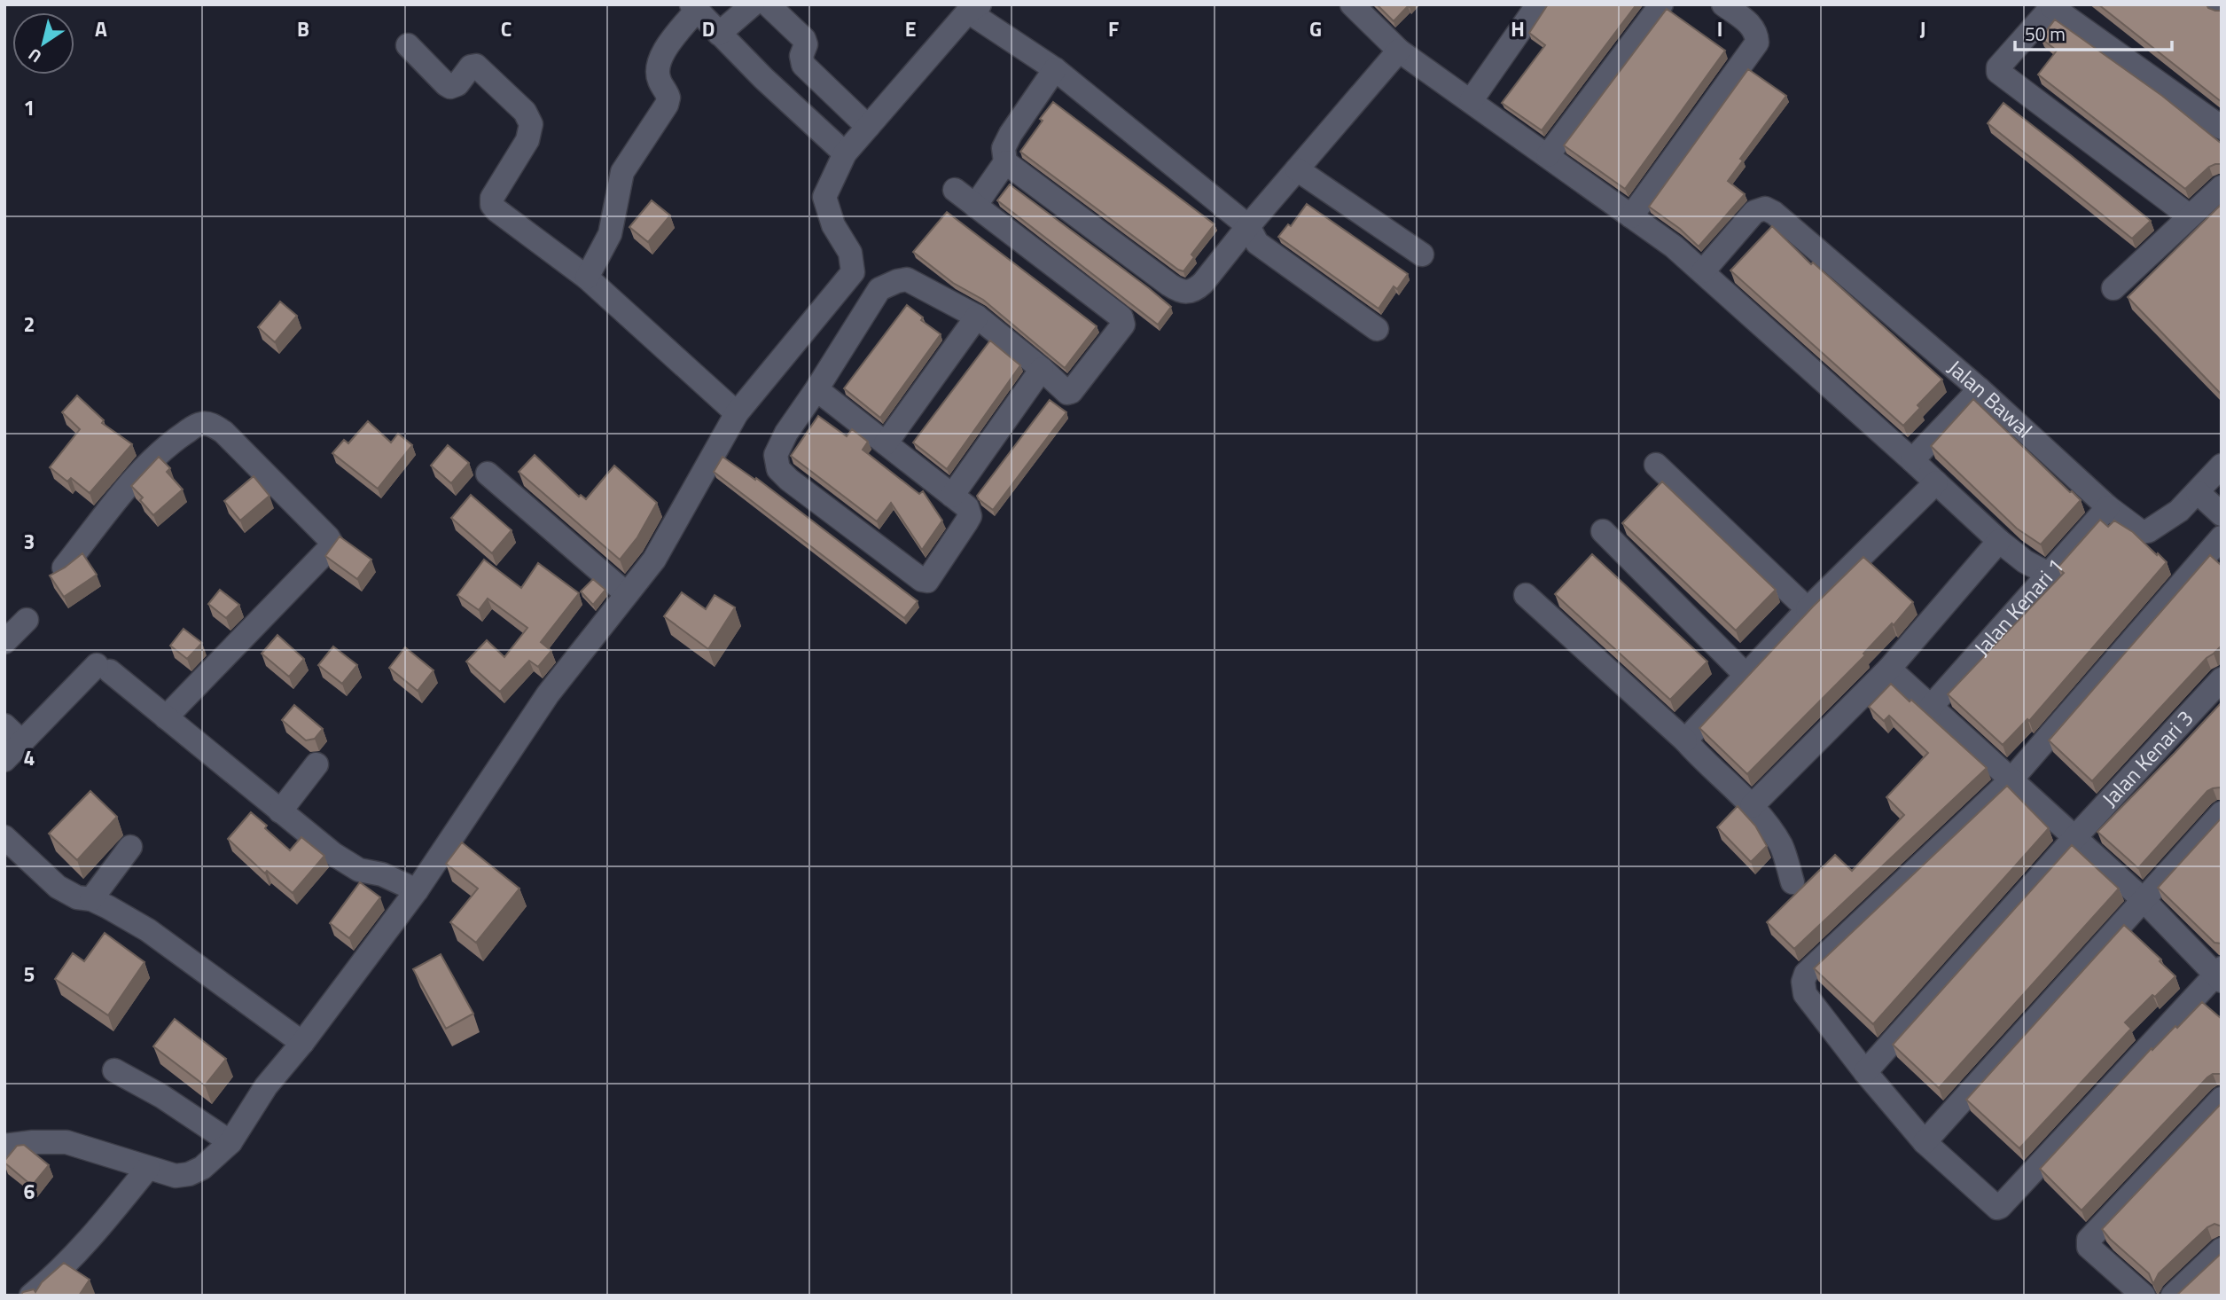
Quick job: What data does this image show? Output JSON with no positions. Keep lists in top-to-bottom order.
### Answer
{
  "streets": {
    "street": ["Jalan Bawal", "Jalan Kenari 1", "Jalan Kenari 3"]
  },
  "crossings": [
    ["Jalan Bawal", "Jalan Kenari 1"]
  ],
  "scale_bar": "50 m",
  "north": "bottom left",
  "grid": {
    "columns": [
      "A",
      "B",
      "C",
      "D",
      "E",
      "F",
      "G",
      "H",
      "I",
      "J"
    ],
    "rows": [
      "1",
      "2",
      "3",
      "4",
      "5",
      "6"
    ]
  }
}
